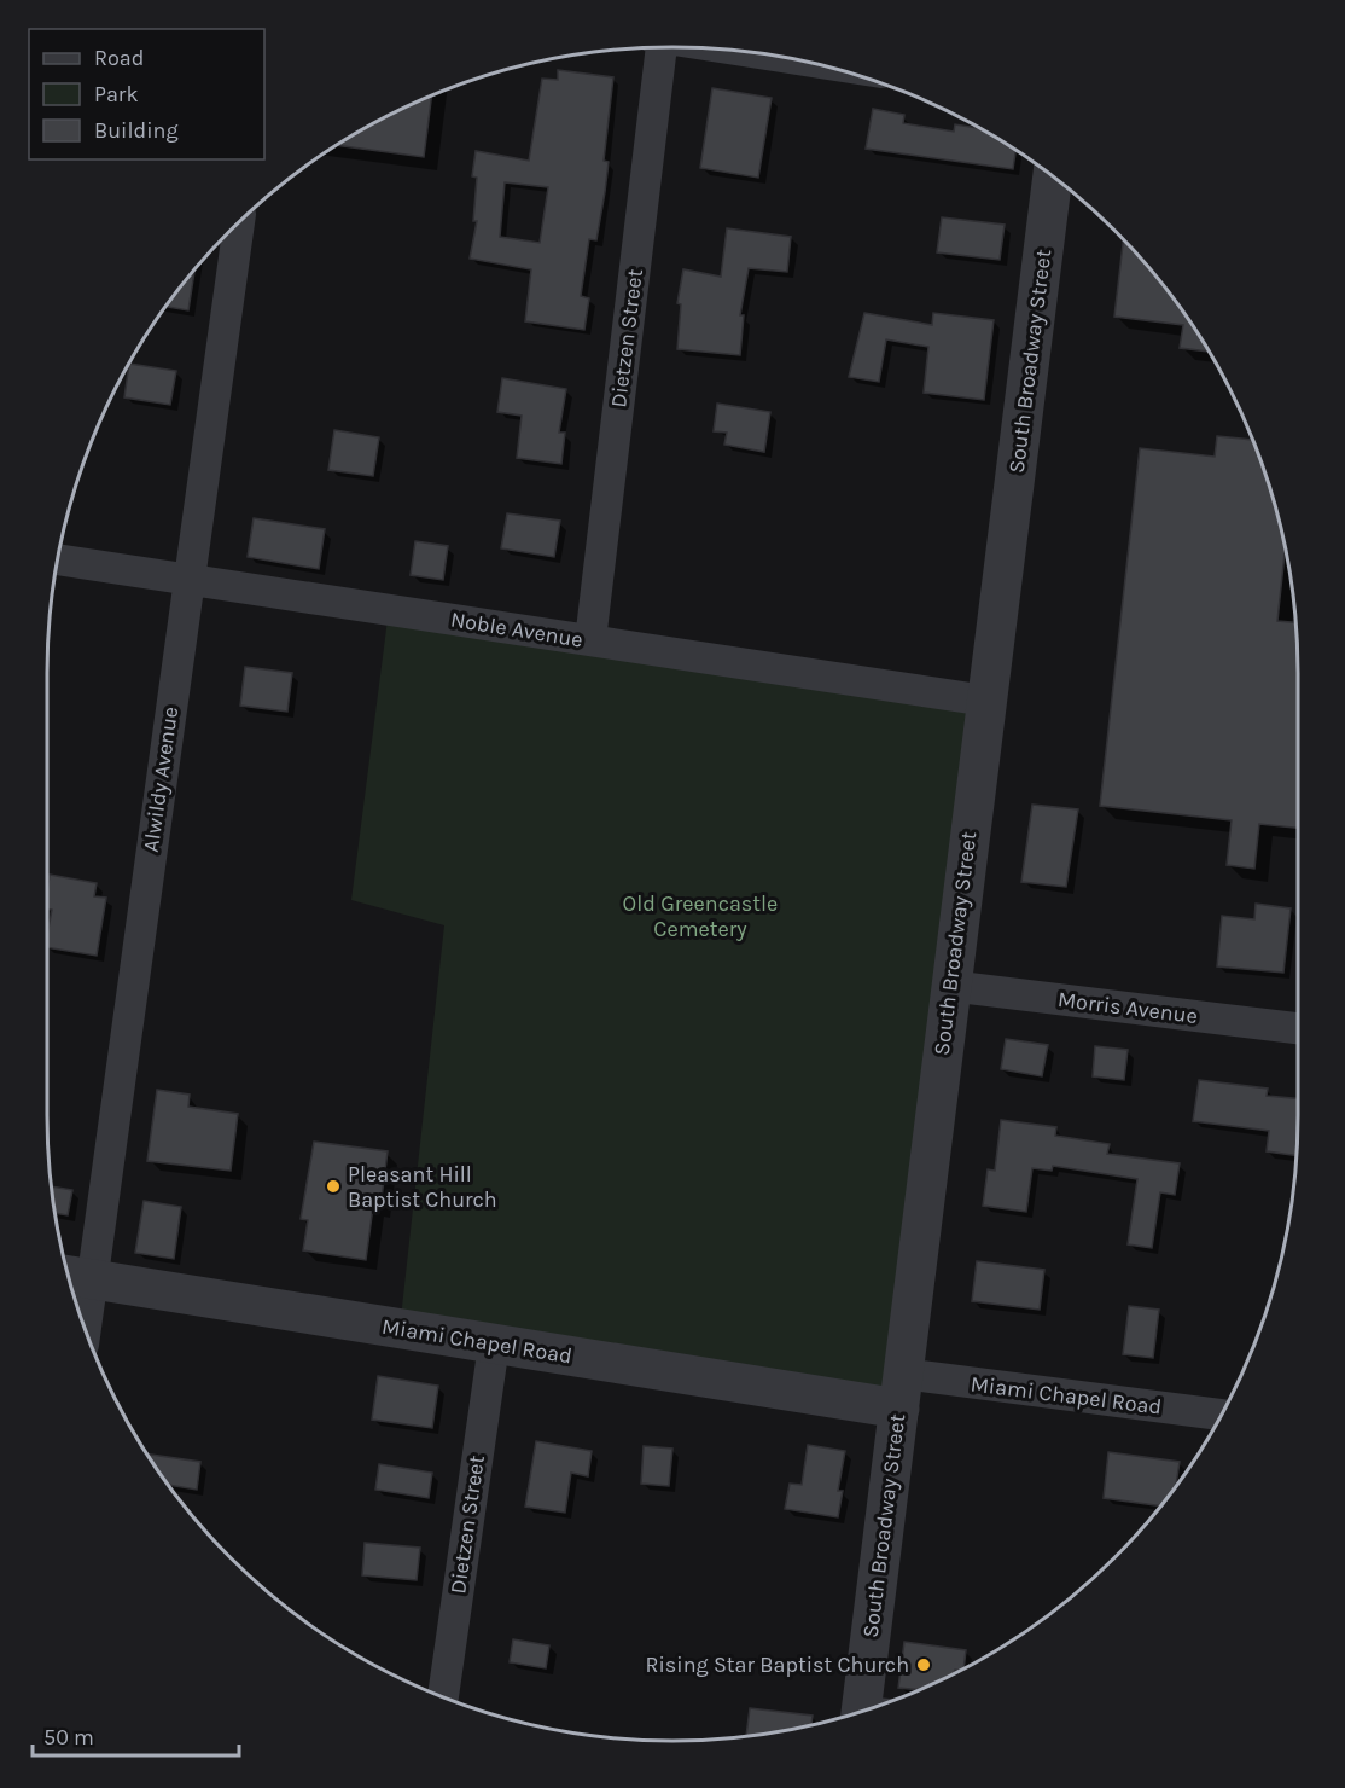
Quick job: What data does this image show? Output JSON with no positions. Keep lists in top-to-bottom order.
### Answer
{
  "streets": {
    "street": [
      "Dietzen Street",
      "South Broadway Street",
      "Noble Avenue",
      "Alwildy Avenue",
      "Morris Avenue",
      "Miami Chapel Road"
    ]
  },
  "crossings": [
    ["Dietzen Street", "Noble Avenue"],
    ["Dietzen Street", "Miami Chapel Road"],
    ["South Broadway Street", "Noble Avenue"],
    ["South Broadway Street", "Morris Avenue"],
    ["South Broadway Street", "Miami Chapel Road"],
    ["Noble Avenue", "Alwildy Avenue"],
    ["Alwildy Avenue", "Miami Chapel Road"]
  ],
  "parks": ["Old Greencastle Cemetery"],
  "places": ["Pleasant Hill Baptist Church", "Rising Star Baptist Church"],
  "legend": ["Road", "Park", "Building"],
  "scale_bar": "50 m"
}
